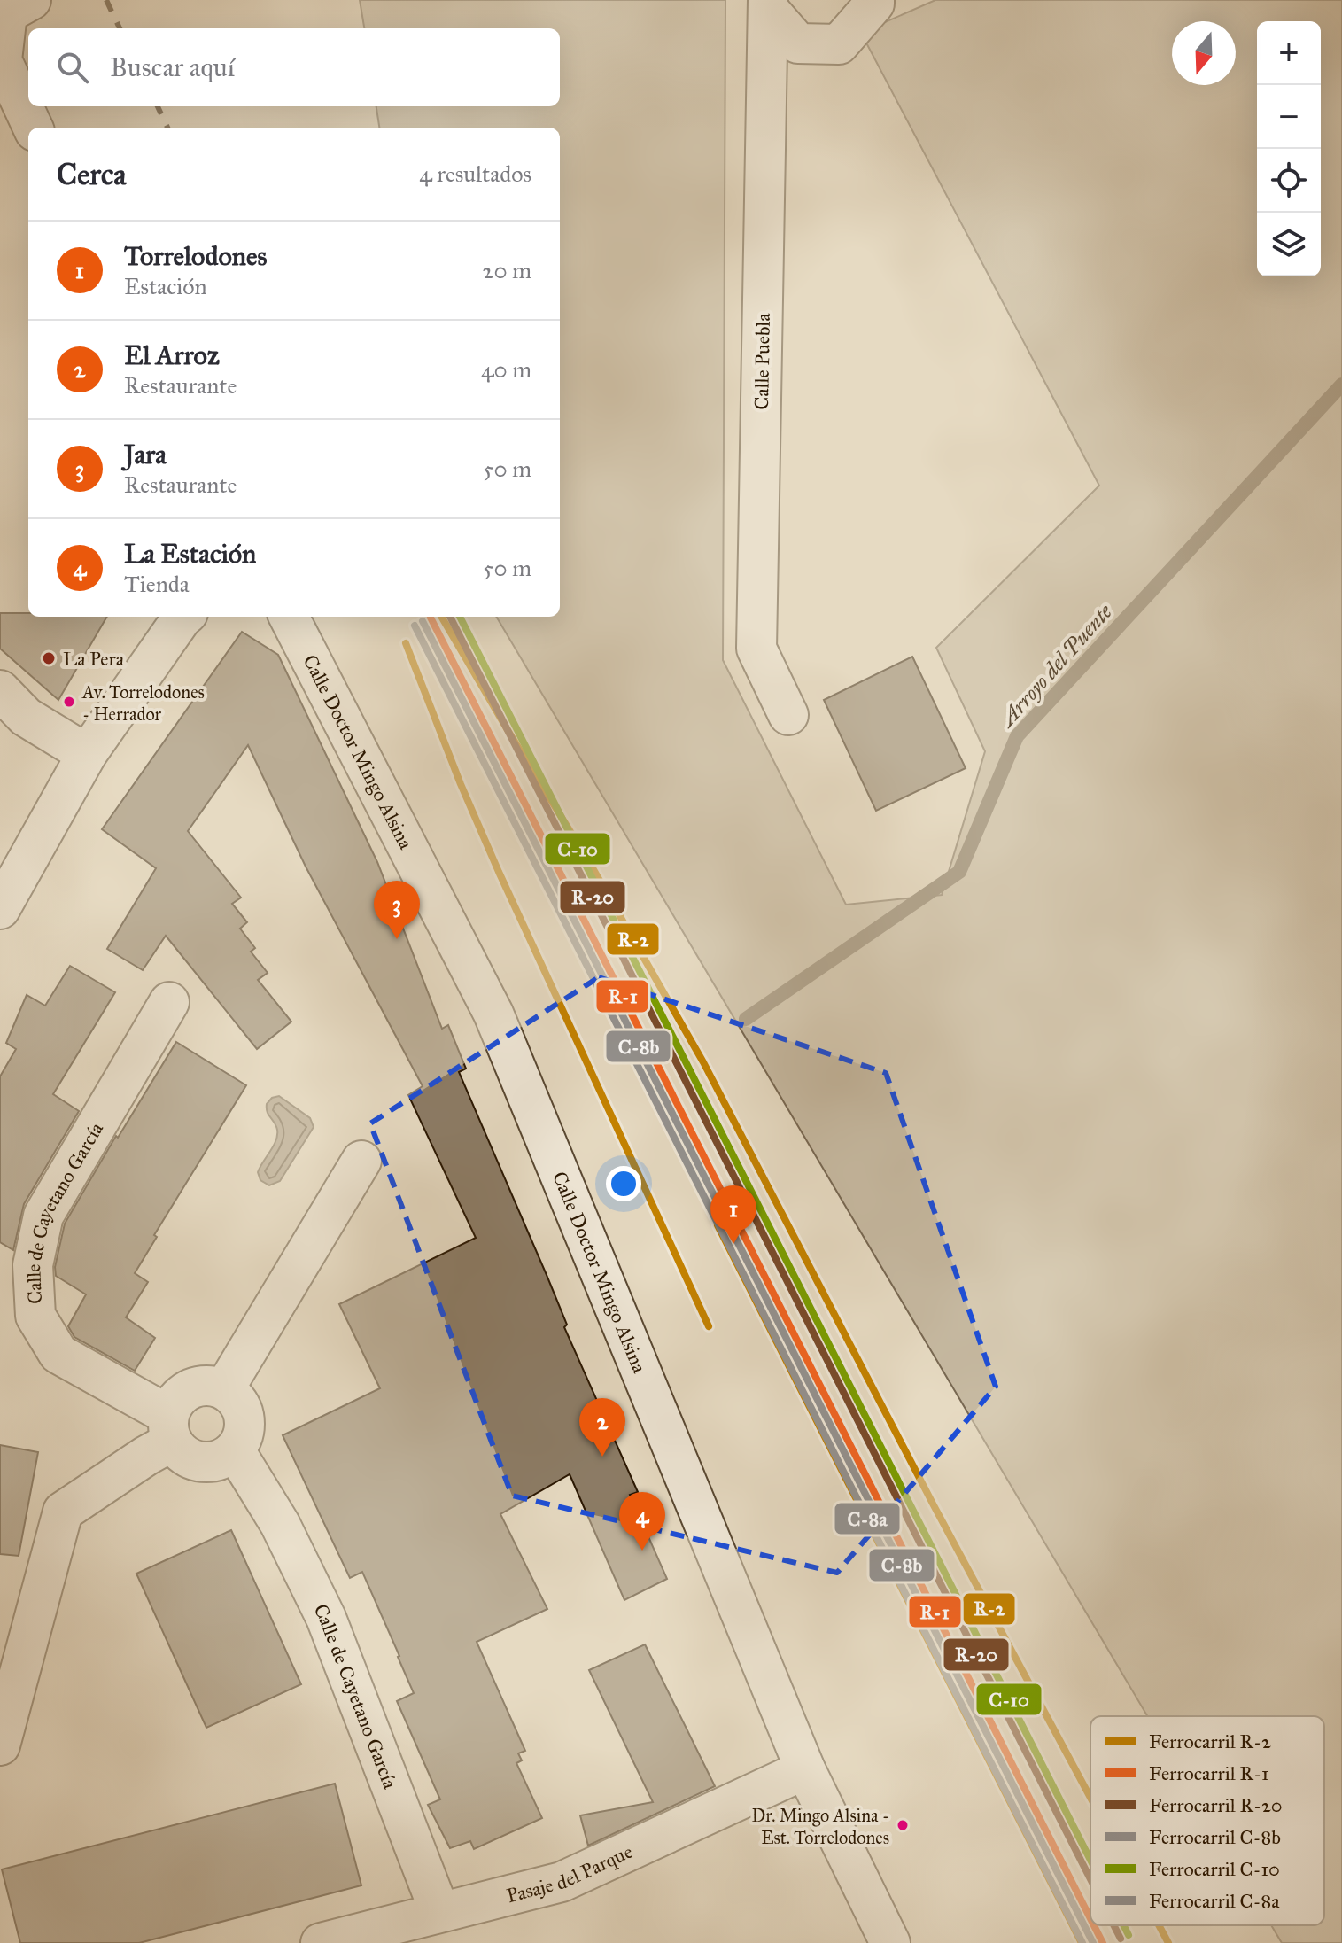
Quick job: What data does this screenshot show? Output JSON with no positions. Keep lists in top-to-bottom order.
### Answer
{
  "streets": {
    "street": [
      "Calle Puebla",
      "Calle Doctor Mingo Alsina",
      "Calle de Cayetano García",
      "Pasaje del Parque"
    ]
  },
  "crossings": [
    ["Calle Doctor Mingo Alsina", "Pasaje del Parque"],
    ["Calle de Cayetano García", "Pasaje del Parque"]
  ],
  "water": ["Arroyo del Puente"],
  "places": ["La Pera", "Av. Torrelodones - Herrador", "Dr. Mingo Alsina - Est. Torrelodones"],
  "lines": [
    "rail line R-2",
    "rail line R-20",
    "rail line C-10",
    "rail line R-1",
    "rail line C-8b",
    "rail line C-8a"
  ],
  "legend": [
    "Ferrocarril R-2",
    "Ferrocarril R-1",
    "Ferrocarril R-20",
    "Ferrocarril C-8b",
    "Ferrocarril C-10",
    "Ferrocarril C-8a"
  ],
  "north": "bottom",
  "page": {
    "map_buttons": ["+", "−"],
    "search": "Buscar aquí",
    "heading": ["Cerca", "4 resultados"],
    "list": [
      {
        "mark": "1",
        "name": "Torrelodones",
        "note": "Estación",
        "value": "20 m"
      },
      {
        "mark": "2",
        "name": "El Arroz",
        "note": "Restaurante",
        "value": "40 m"
      },
      {
        "mark": "3",
        "name": "Jara",
        "note": "Restaurante",
        "value": "50 m"
      },
      {
        "mark": "4",
        "name": "La Estación",
        "note": "Tienda",
        "value": "50 m"
      }
    ],
    "pins": [
      "3",
      "1",
      "2",
      "4"
    ]
  }
}
